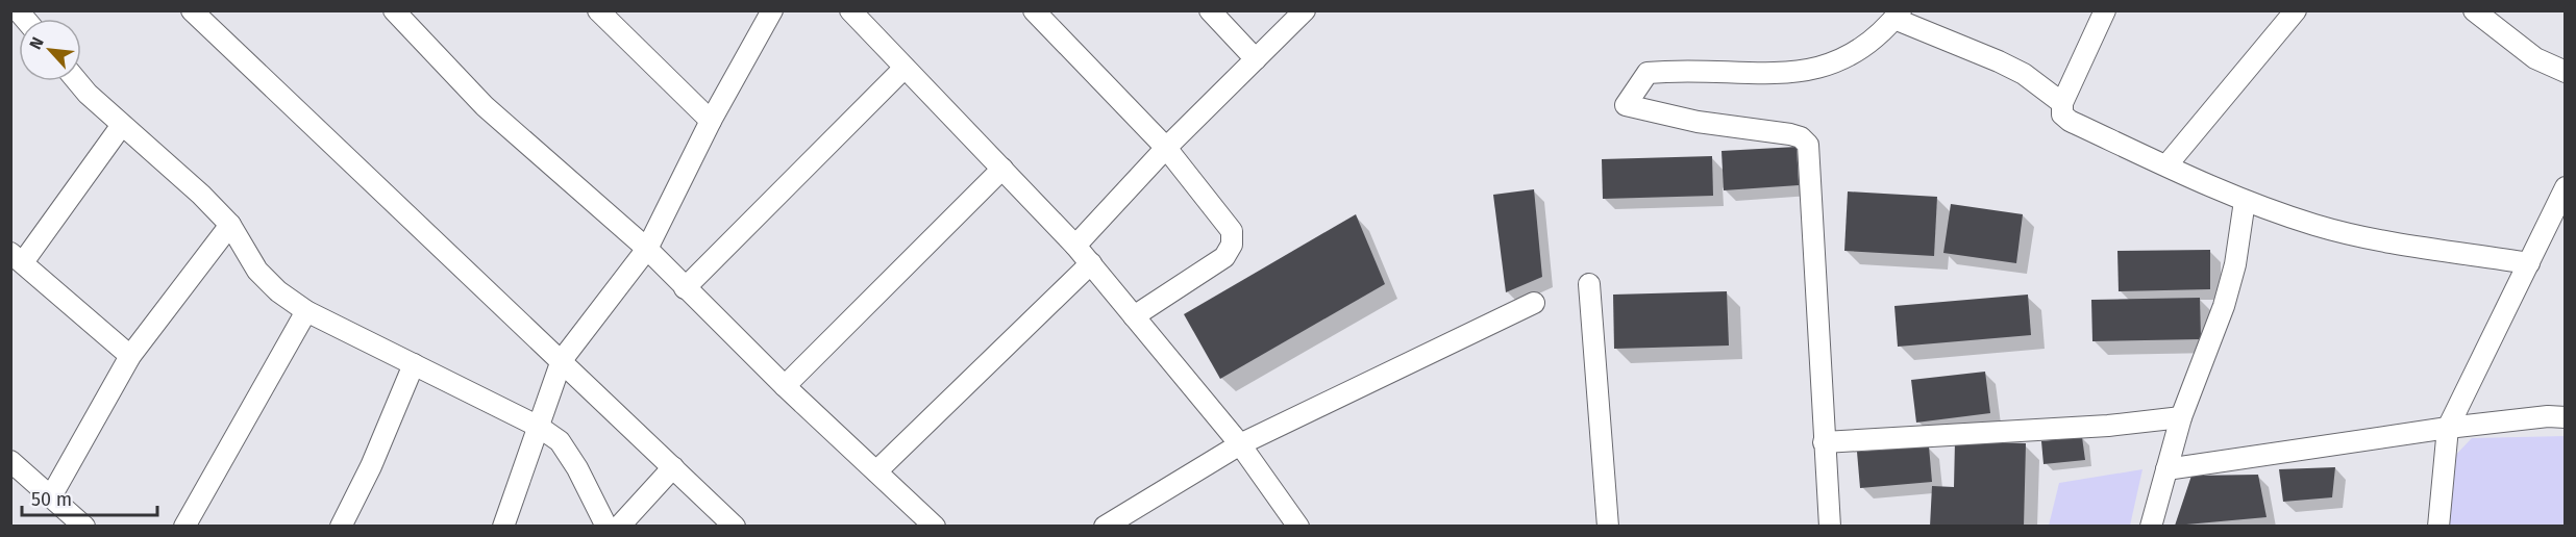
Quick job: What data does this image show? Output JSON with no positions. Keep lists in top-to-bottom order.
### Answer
{
  "scale_bar": "50 m",
  "north": "top left"
}
